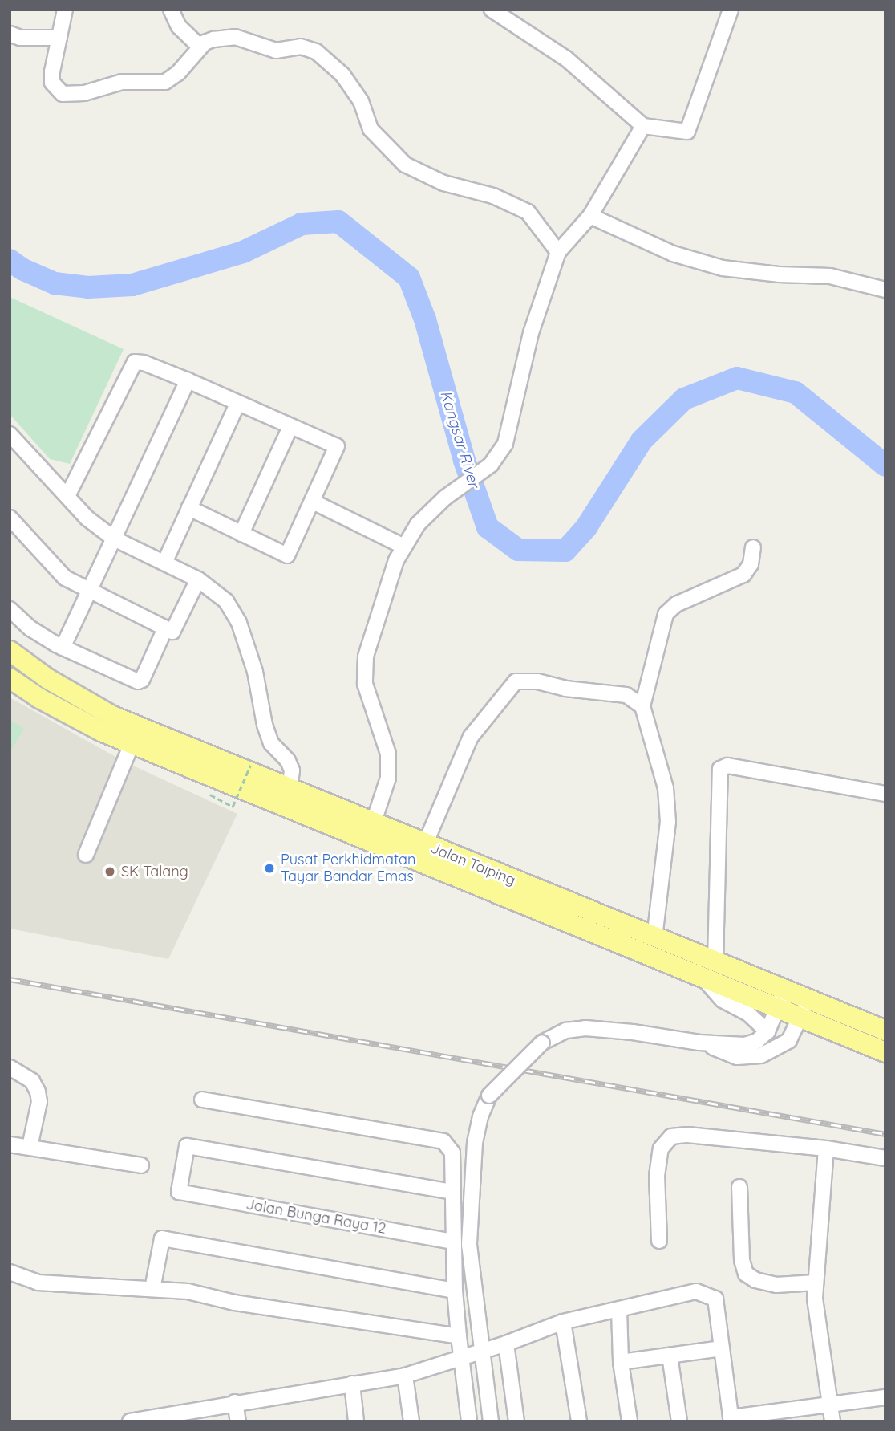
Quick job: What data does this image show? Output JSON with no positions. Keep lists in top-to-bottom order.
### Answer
{
  "streets": {
    "highway": ["Jalan Taiping"],
    "street": ["Jalan Bunga Raya 12"]
  },
  "water": ["Kangsar River"],
  "places": ["Pusat Perkhidmatan Tayar Bandar Emas", "SK Talang"]
}
